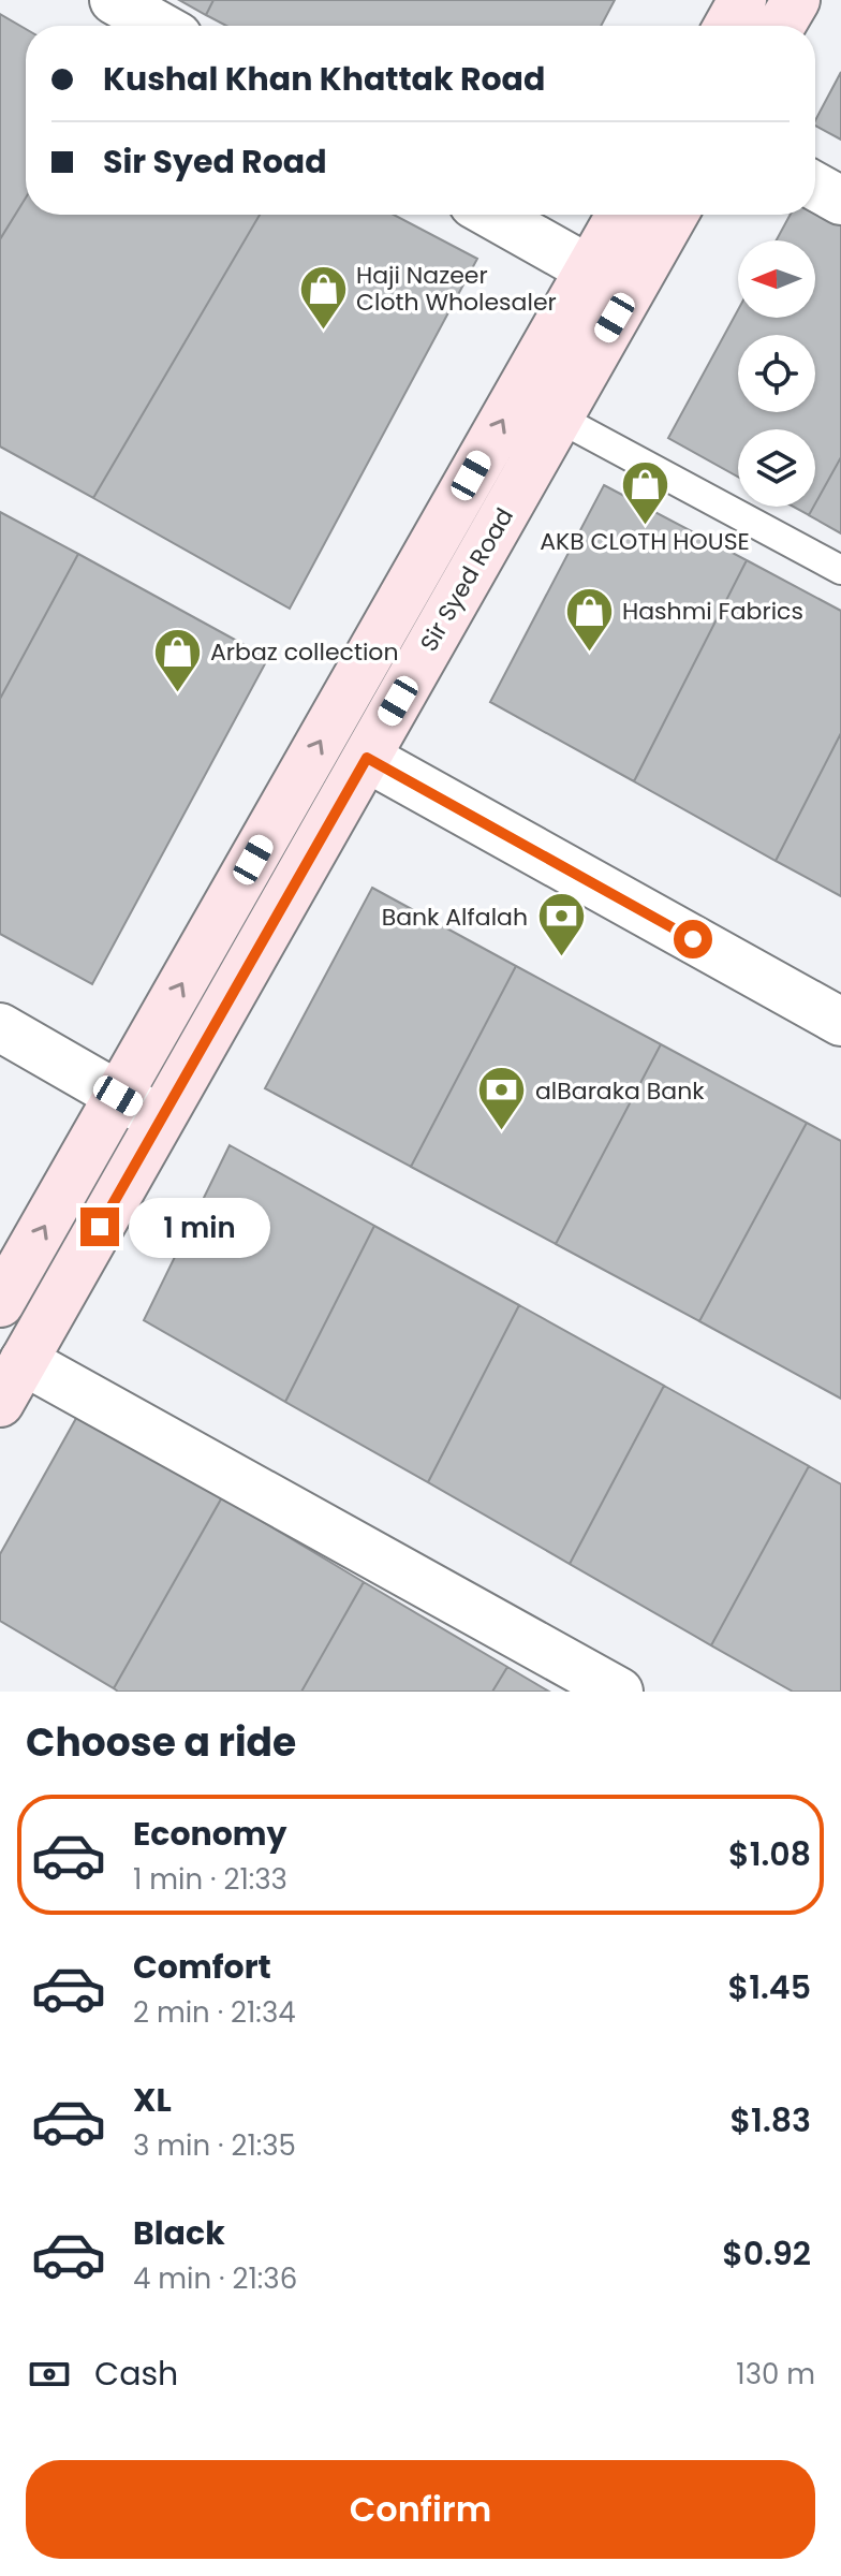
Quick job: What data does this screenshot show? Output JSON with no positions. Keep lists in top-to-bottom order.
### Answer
{
  "streets": {
    "main road": ["Sir Syed Road"]
  },
  "places": {
    "shop": [
      "Haji Nazeer Cloth Wholesaler",
      "AKB CLOTH HOUSE",
      "Hashmi Fabrics",
      "Arbaz collection"
    ],
    "bank": ["Bank Alfalah", "alBaraka Bank"]
  },
  "north": "left",
  "page": {
    "banner": ["Kushal Khan Khattak Road", "Sir Syed Road"],
    "bubble": "1 min",
    "heading": "Choose a ride",
    "list": [
      {
        "name": "Economy",
        "note": "1 min · 21:33",
        "value": "$1.08"
      },
      {
        "name": "Comfort",
        "note": "2 min · 21:34",
        "value": "$1.45"
      },
      {
        "name": "XL",
        "note": "3 min · 21:35",
        "value": "$1.83"
      },
      {
        "name": "Black",
        "note": "4 min · 21:36",
        "value": "$0.92"
      }
    ],
    "pay": ["Cash", "130 m"],
    "buttons": "Confirm"
  }
}
